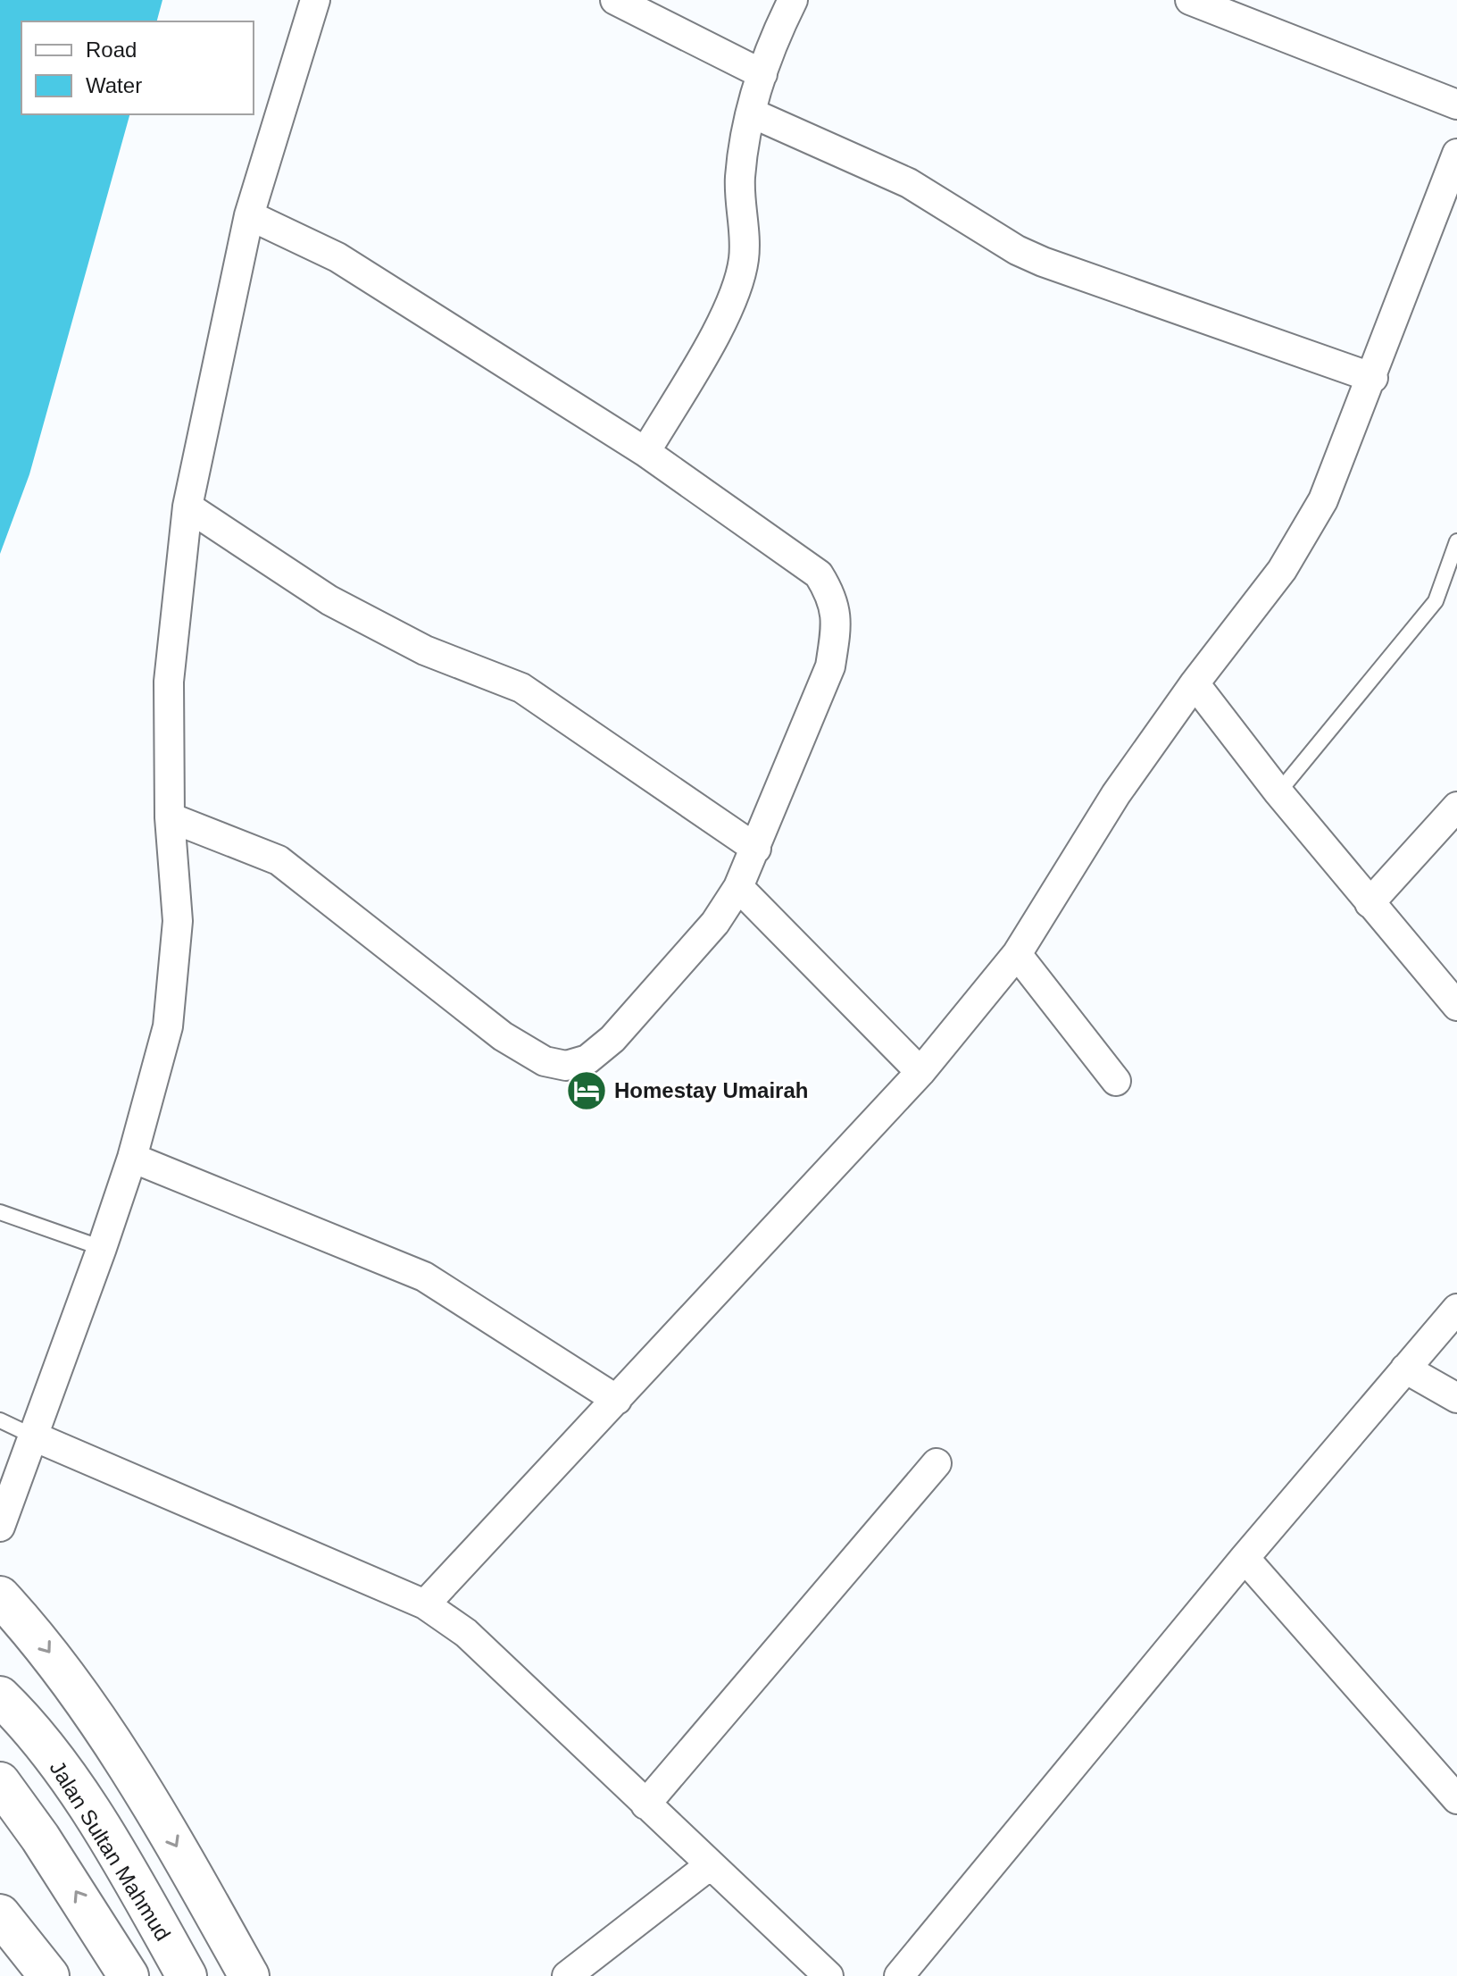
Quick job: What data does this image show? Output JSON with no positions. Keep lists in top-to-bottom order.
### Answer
{
  "streets": {
    "highway": ["Jalan Sultan Mahmud"]
  },
  "places": {
    "hotel": ["Homestay Umairah"]
  },
  "legend": ["Road", "Water"]
}
